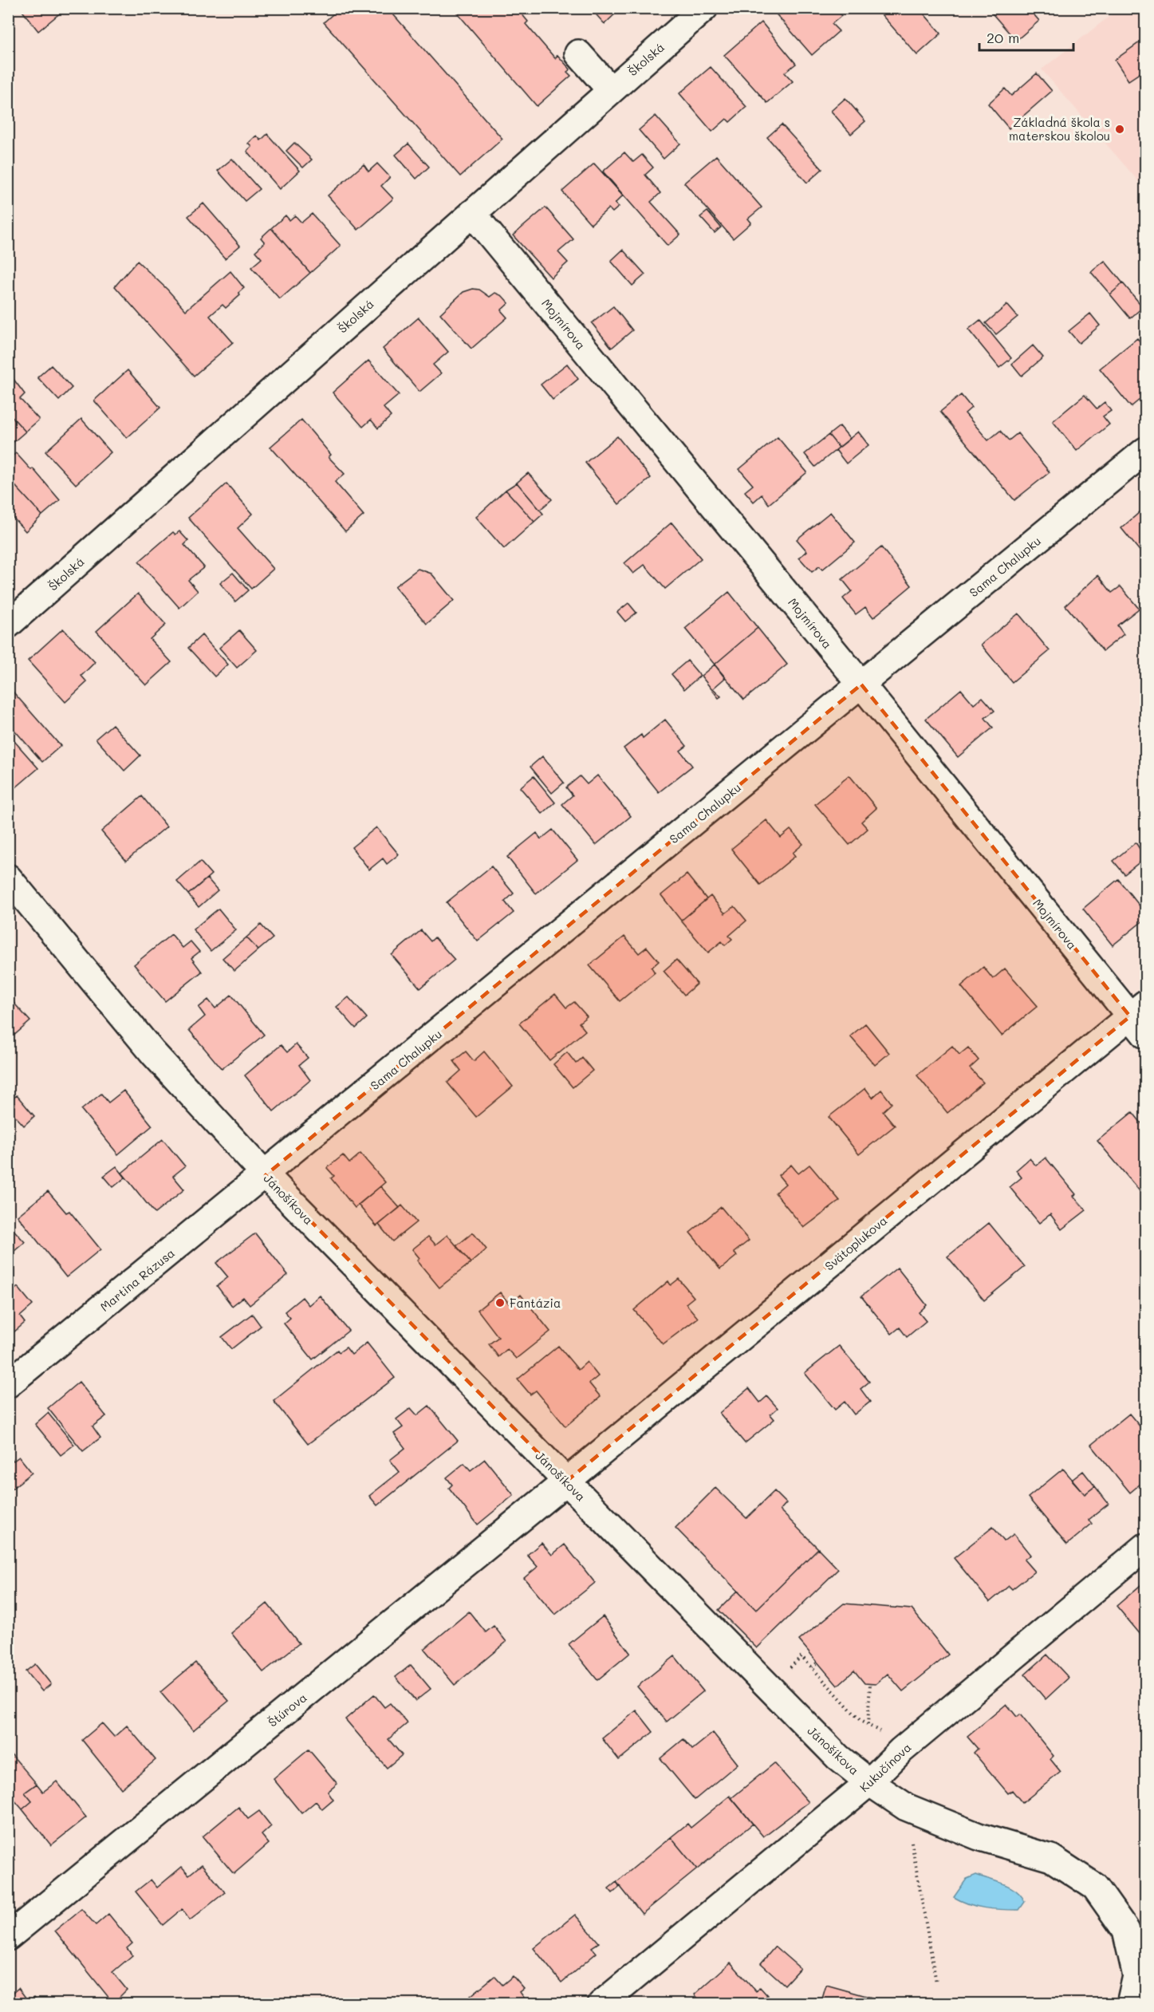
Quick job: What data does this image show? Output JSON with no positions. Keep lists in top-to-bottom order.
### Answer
{
  "streets": {
    "street": [
      "Školská",
      "Mojmírova",
      "Sama Chalupku",
      "Jánošíkova",
      "Svätoplukova",
      "Martina Rázusa",
      "Štúrova",
      "Kukučínova"
    ]
  },
  "crossings": [
    ["Školská", "Mojmírova"],
    ["Mojmírova", "Sama Chalupku"],
    ["Mojmírova", "Svätoplukova"],
    ["Sama Chalupku", "Jánošíkova"],
    ["Sama Chalupku", "Martina Rázusa"],
    ["Jánošíkova", "Svätoplukova"],
    ["Jánošíkova", "Martina Rázusa"],
    ["Jánošíkova", "Štúrova"],
    ["Jánošíkova", "Kukučínova"],
    ["Svätoplukova", "Štúrova"]
  ],
  "places": ["Základná škola s materskou školou", "Fantázia"],
  "scale_bar": "20 m"
}
